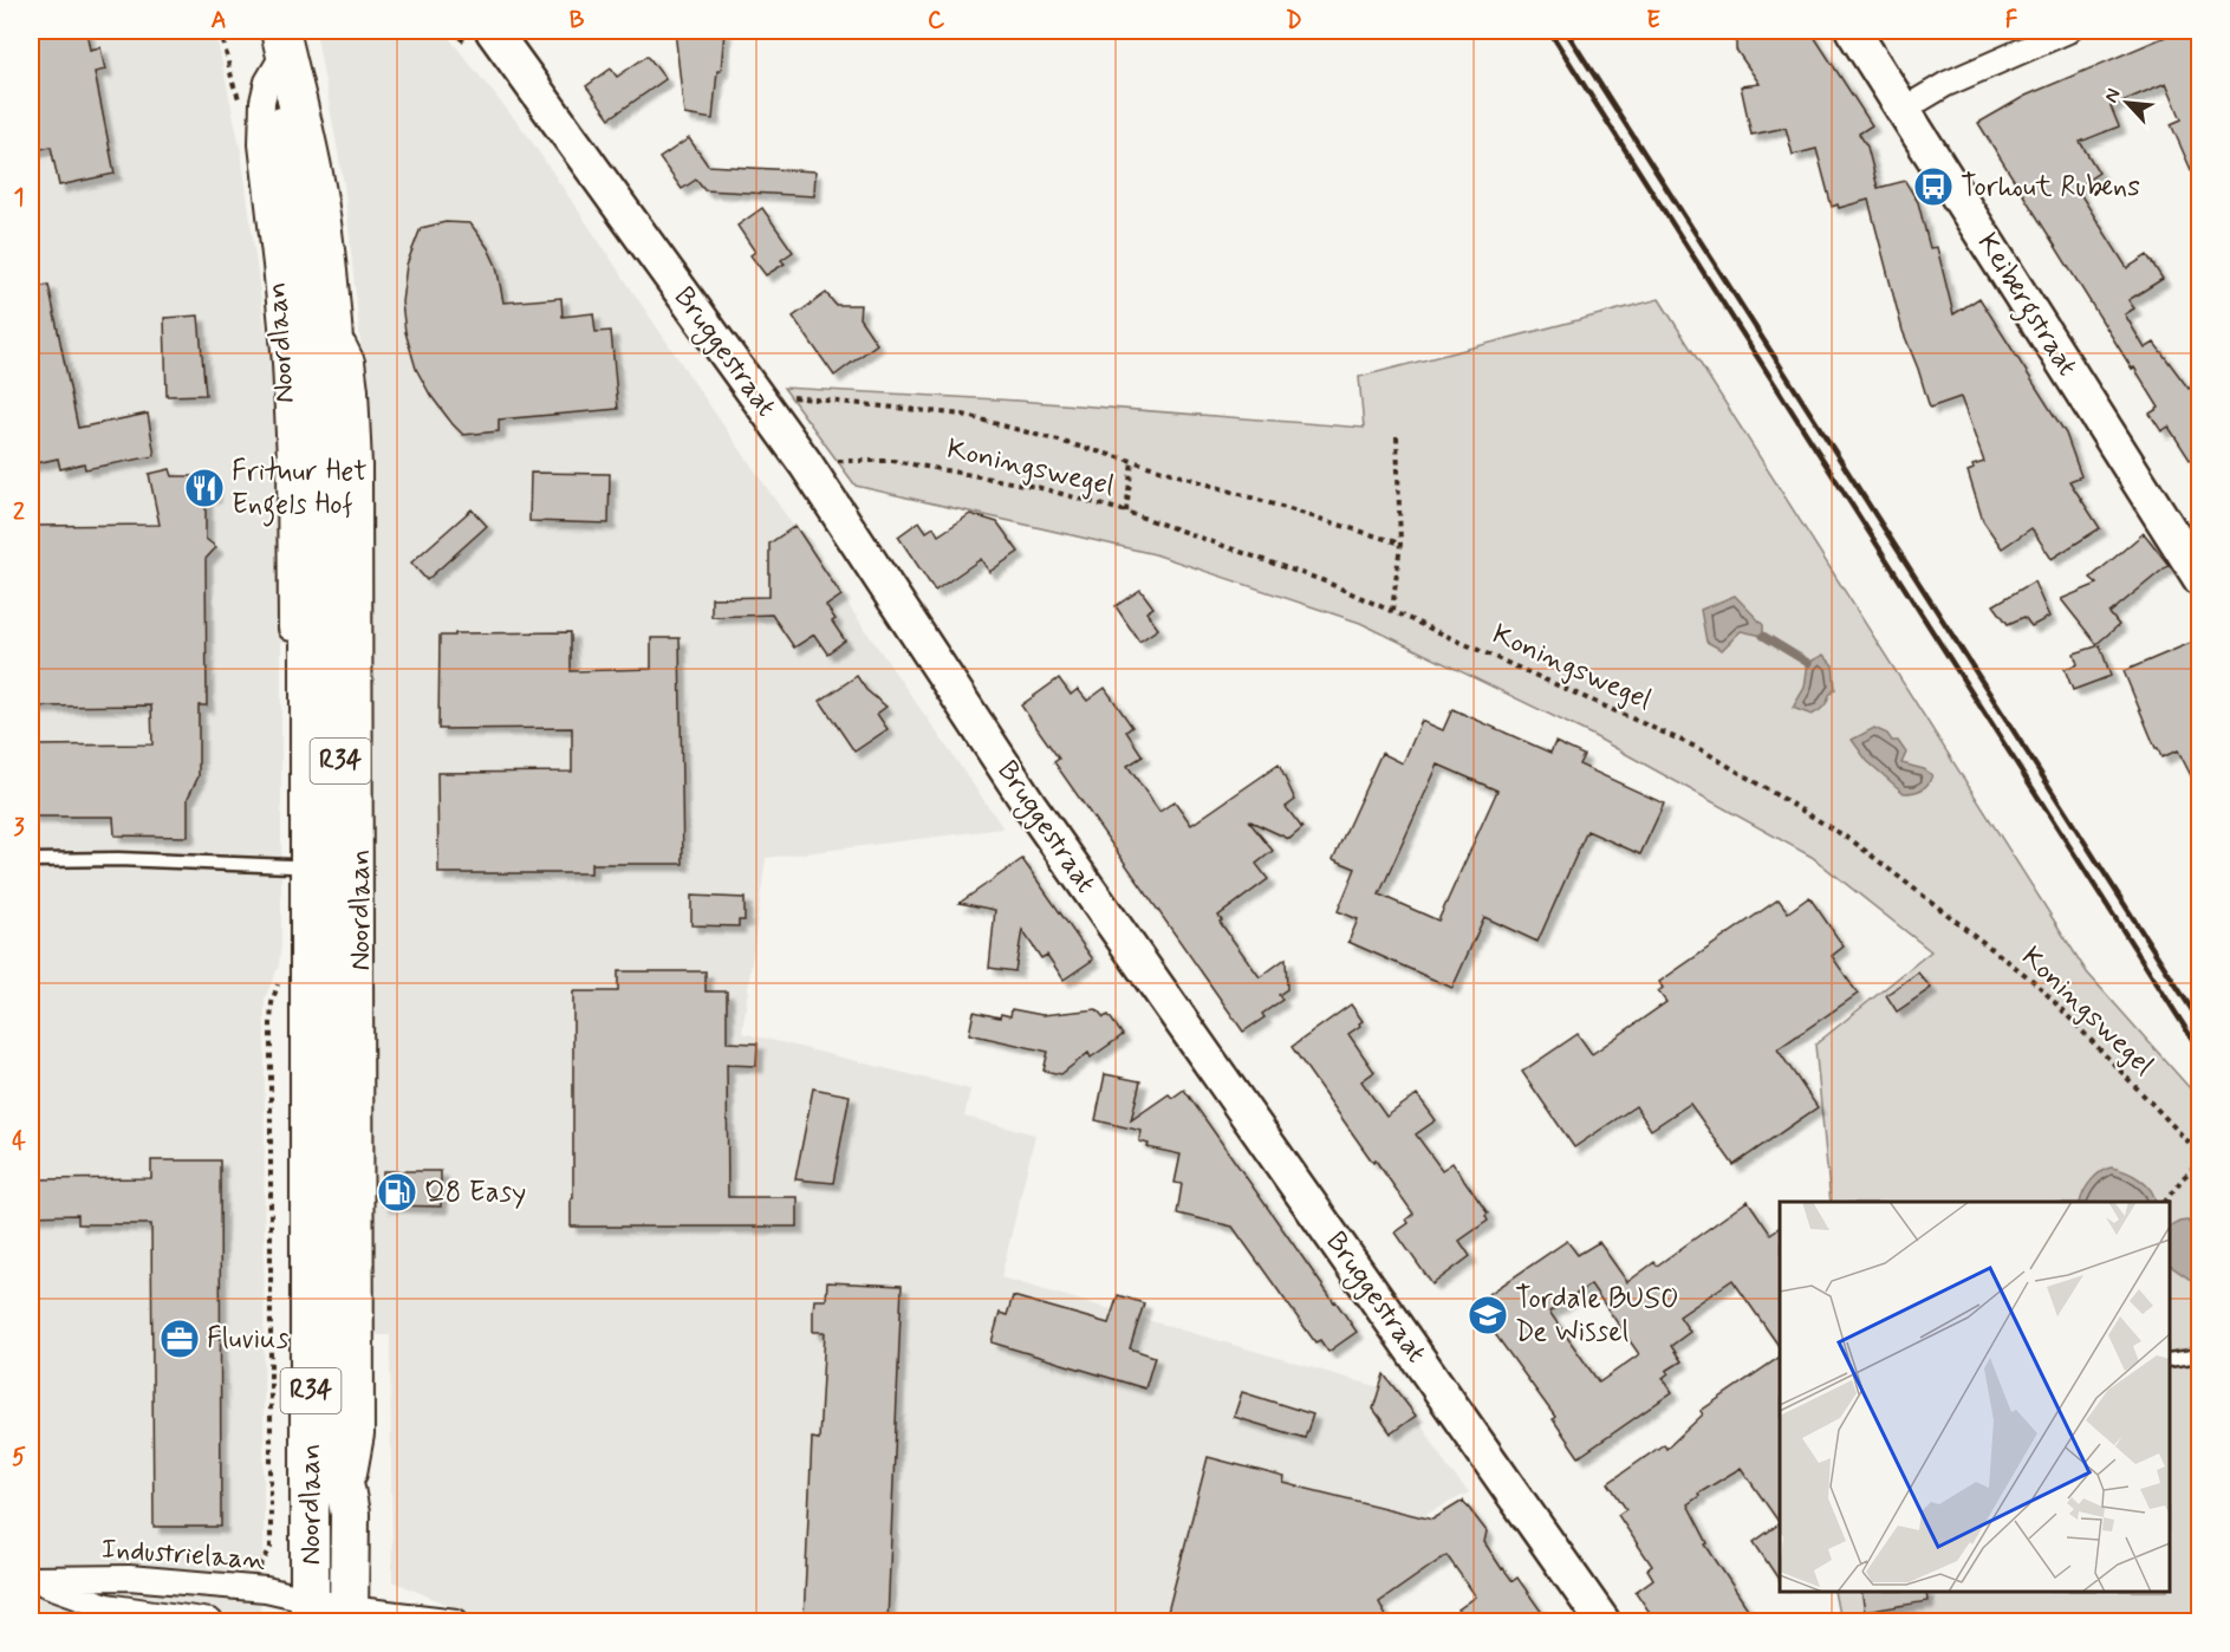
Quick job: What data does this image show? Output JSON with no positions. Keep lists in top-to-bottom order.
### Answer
{
  "streets": {
    "main road": ["Noordlaan", "R34"],
    "street": ["Keibergstraat", "Bruggestraat", "Industrielaan"],
    "path": ["Koningswegel"]
  },
  "crossings": [
    ["Noordlaan", "Industrielaan"],
    ["Bruggestraat", "Koningswegel"]
  ],
  "places": {
    "bus stop": ["Torhout Rubens"],
    "restaurant": ["Frituur Het Engels Hof"],
    "fuel station": ["Q8 Easy"],
    "school or university": ["Tordale BUSO De Wissel"],
    "office": ["Fluvius"]
  },
  "north": "top left",
  "grid": {
    "columns": [
      "A",
      "B",
      "C",
      "D",
      "E",
      "F"
    ],
    "rows": [
      "1",
      "2",
      "3",
      "4",
      "5"
    ]
  }
}
